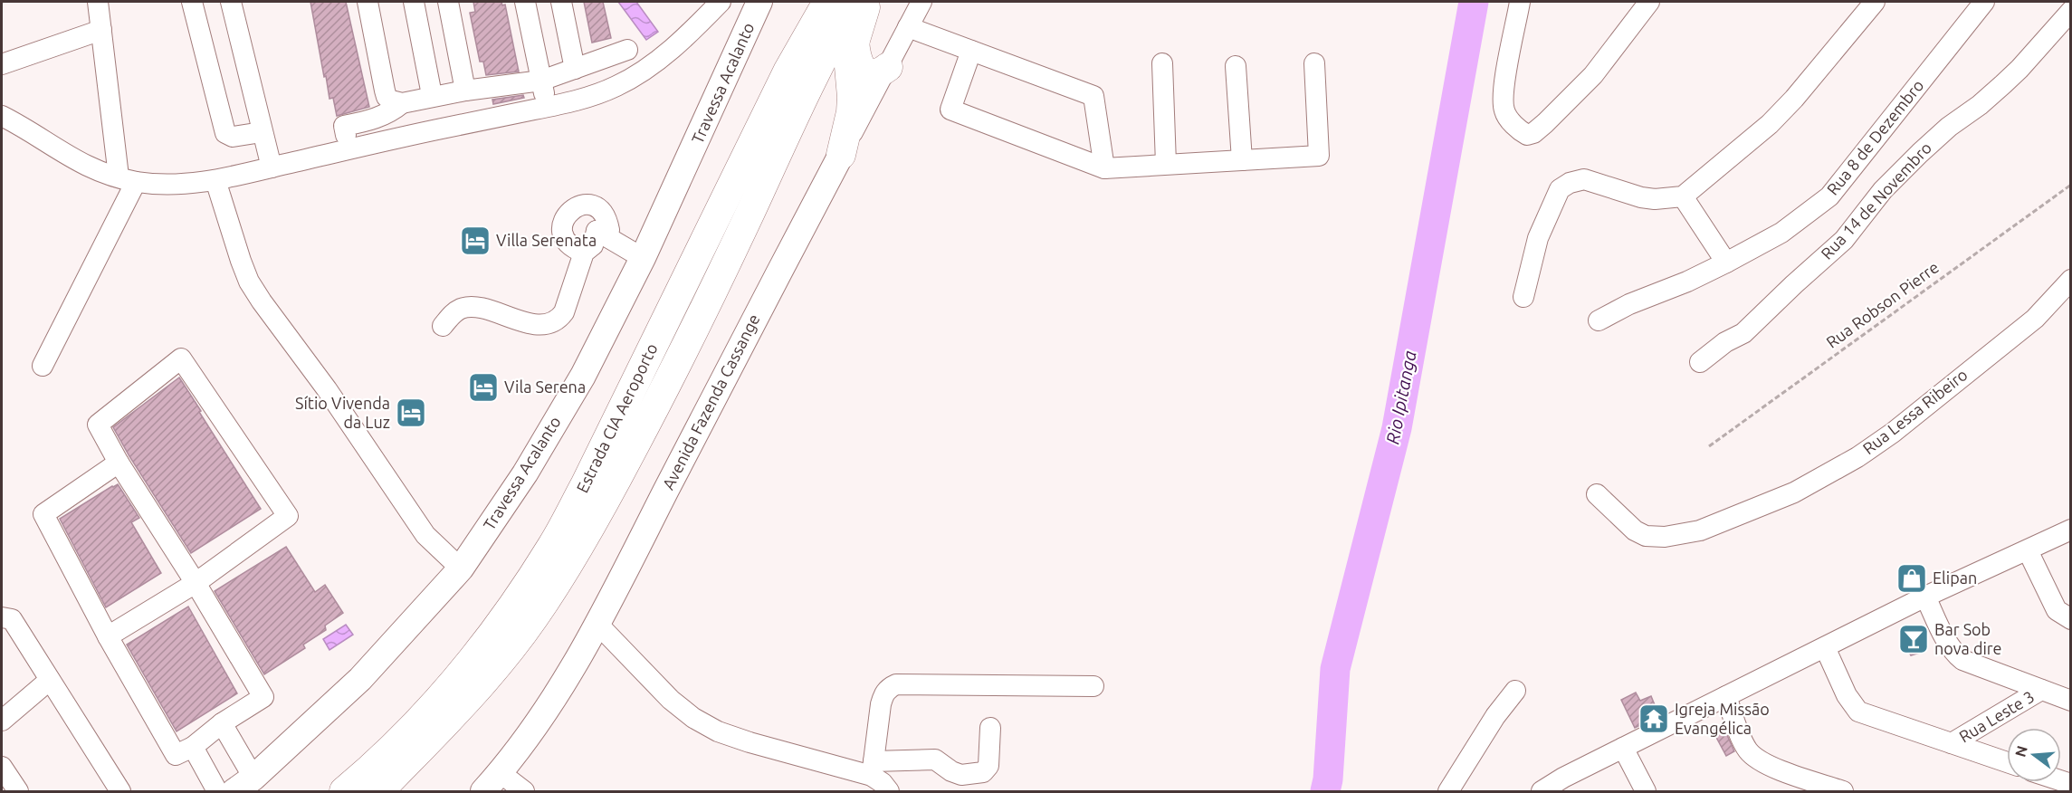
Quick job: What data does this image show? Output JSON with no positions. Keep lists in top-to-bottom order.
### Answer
{
  "streets": {
    "highway": ["Estrada CIA Aeroporto"],
    "main road": ["Travessa Acalanto", "Avenida Fazenda Cassange"],
    "street": [
      "Rua 8 de Dezembro",
      "Rua 14 de Novembro",
      "Rua Lessa Ribeiro",
      "Rua Leste 3"
    ],
    "path": ["Rua Robson Pierre"]
  },
  "water": ["Rio Ipitanga"],
  "places": {
    "hotel": ["Villa Serenata", "Vila Serena", "Sítio Vivenda da Luz"],
    "shop": ["Elipan"],
    "bar": ["Bar Sob nova dire"],
    "temple": ["Igreja Missão Evangélica"]
  },
  "north": "left"
}
